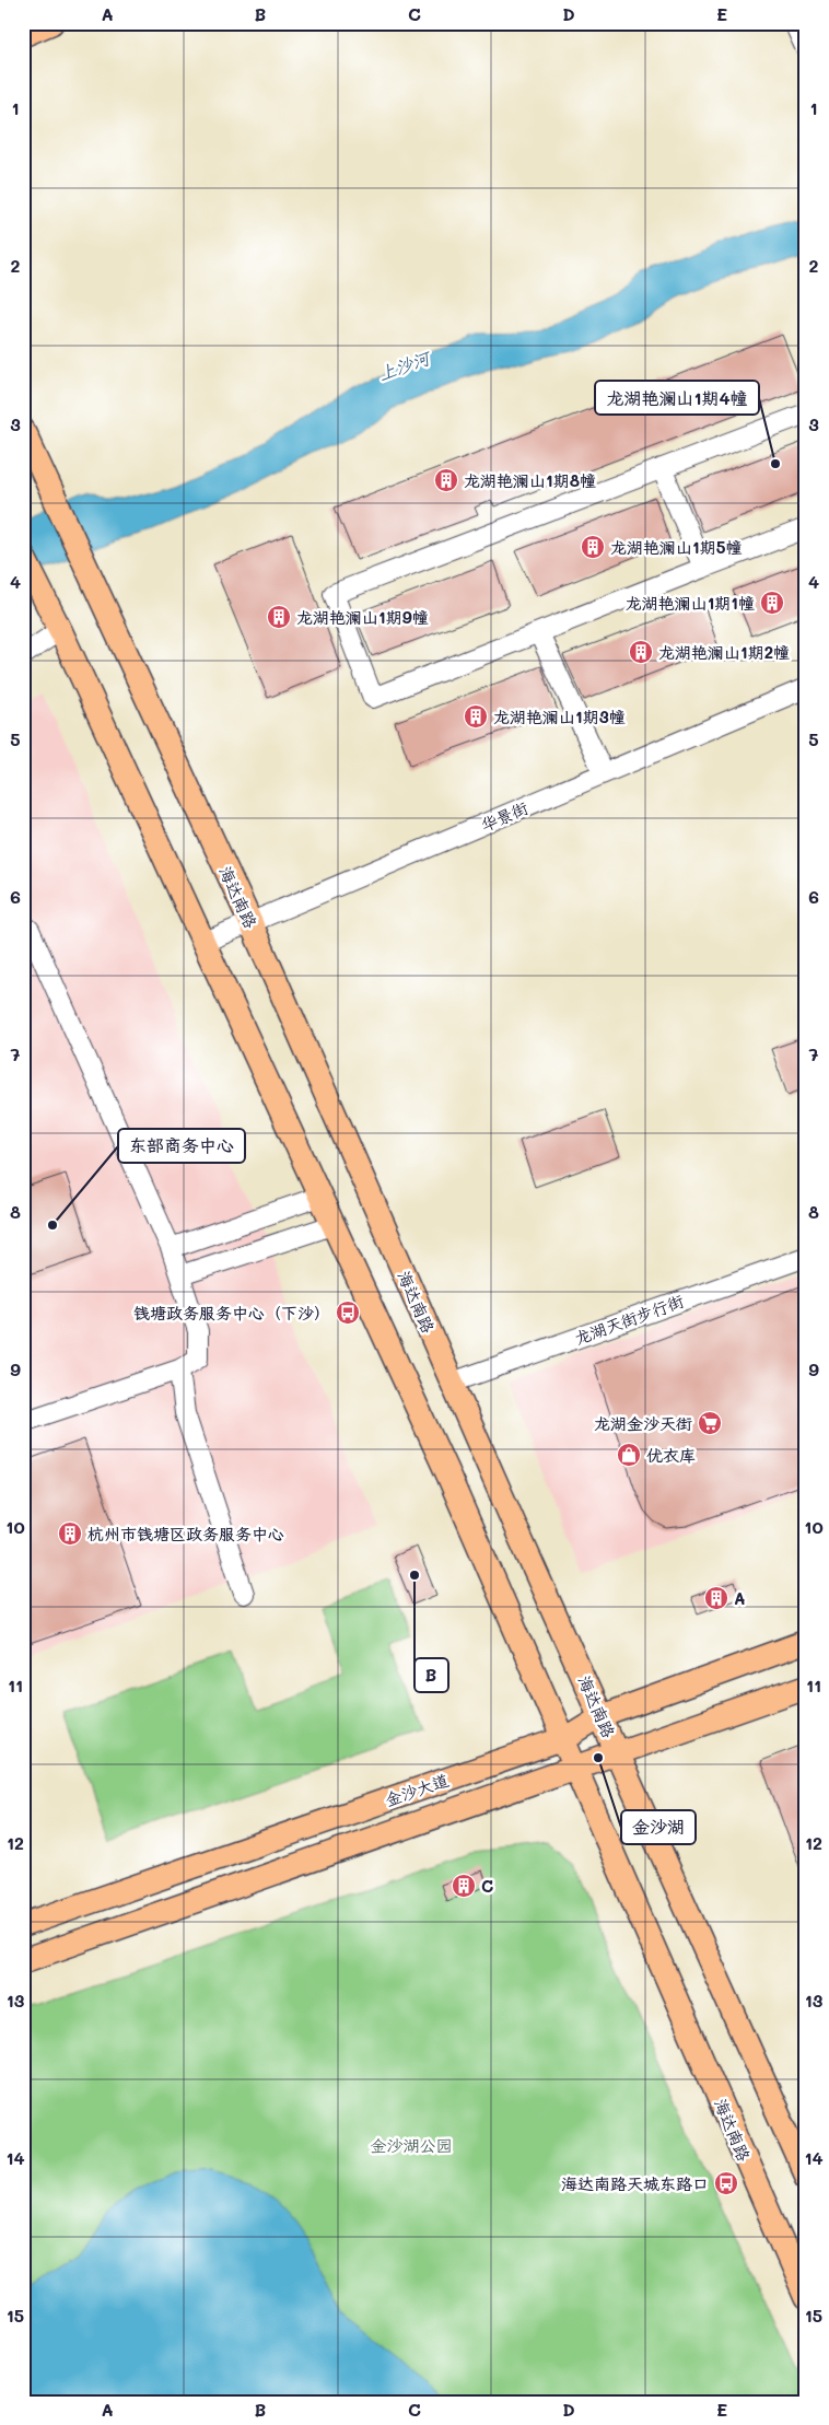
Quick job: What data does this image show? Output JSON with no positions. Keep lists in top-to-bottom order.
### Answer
{
  "streets": {
    "main road": ["海达南路", "金沙大道"],
    "street": ["华景街", "龙湖天街步行街"]
  },
  "crossings": [
    ["华景街", "海达南路"],
    ["海达南路", "龙湖天街步行街"],
    ["海达南路", "金沙大道"]
  ],
  "water": ["上沙河"],
  "parks": ["金沙湖公园"],
  "places": {
    "other": [
      "龙湖艳澜山1期4幢",
      "东部商务中心",
      "B",
      "金沙湖"
    ],
    "building": [
      "龙湖艳澜山1期8幢",
      "龙湖艳澜山1期5幢",
      "龙湖艳澜山1期1幢",
      "龙湖艳澜山1期9幢",
      "龙湖艳澜山1期2幢",
      "龙湖艳澜山1期3幢",
      "杭州市钱塘区政务服务中心",
      "A",
      "C"
    ],
    "bus stop": ["钱塘政务服务中心（下沙）", "海达南路天城东路口"],
    "supermarket": ["龙湖金沙天街"],
    "shop": ["优衣库"]
  },
  "grid": {
    "columns": [
      "A",
      "B",
      "C",
      "D",
      "E"
    ],
    "rows": [
      "1",
      "2",
      "3",
      "4",
      "5",
      "6",
      "7",
      "8",
      "9",
      "10",
      "11",
      "12",
      "13",
      "14",
      "15"
    ]
  }
}
